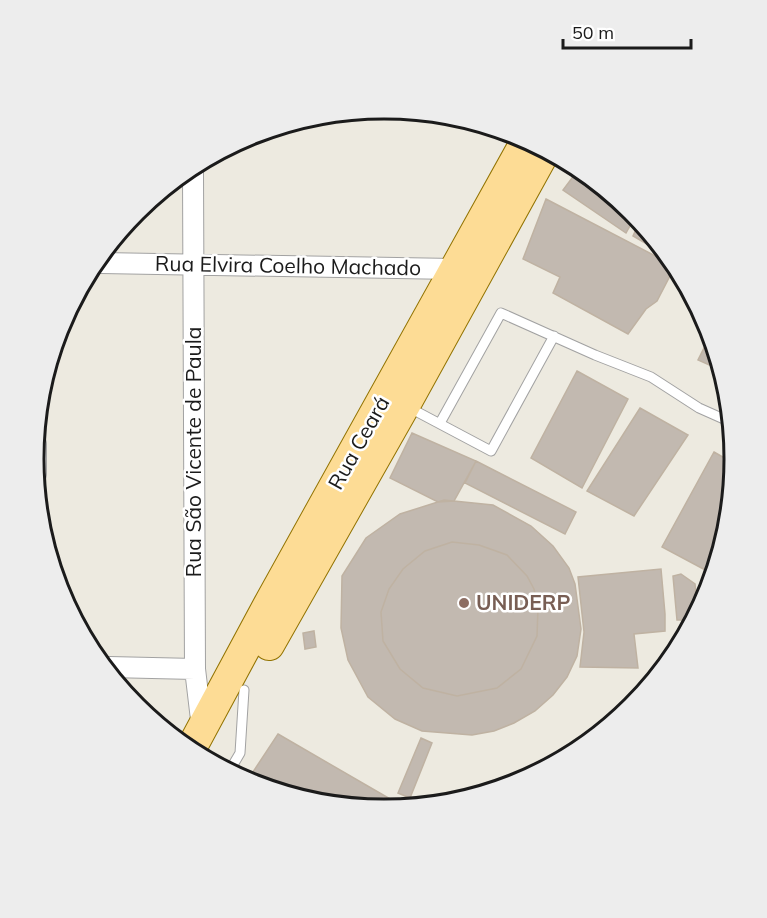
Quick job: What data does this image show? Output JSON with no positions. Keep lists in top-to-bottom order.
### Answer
{
  "streets": {
    "main road": ["Rua Ceará"],
    "street": ["Rua Elvira Coelho Machado", "Rua São Vicente de Paula"]
  },
  "crossings": [
    ["Rua Elvira Coelho Machado", "Rua Ceará"],
    ["Rua Elvira Coelho Machado", "Rua São Vicente de Paula"],
    ["Rua Ceará", "Rua São Vicente de Paula"]
  ],
  "places": ["UNIDERP"],
  "scale_bar": "50 m"
}
